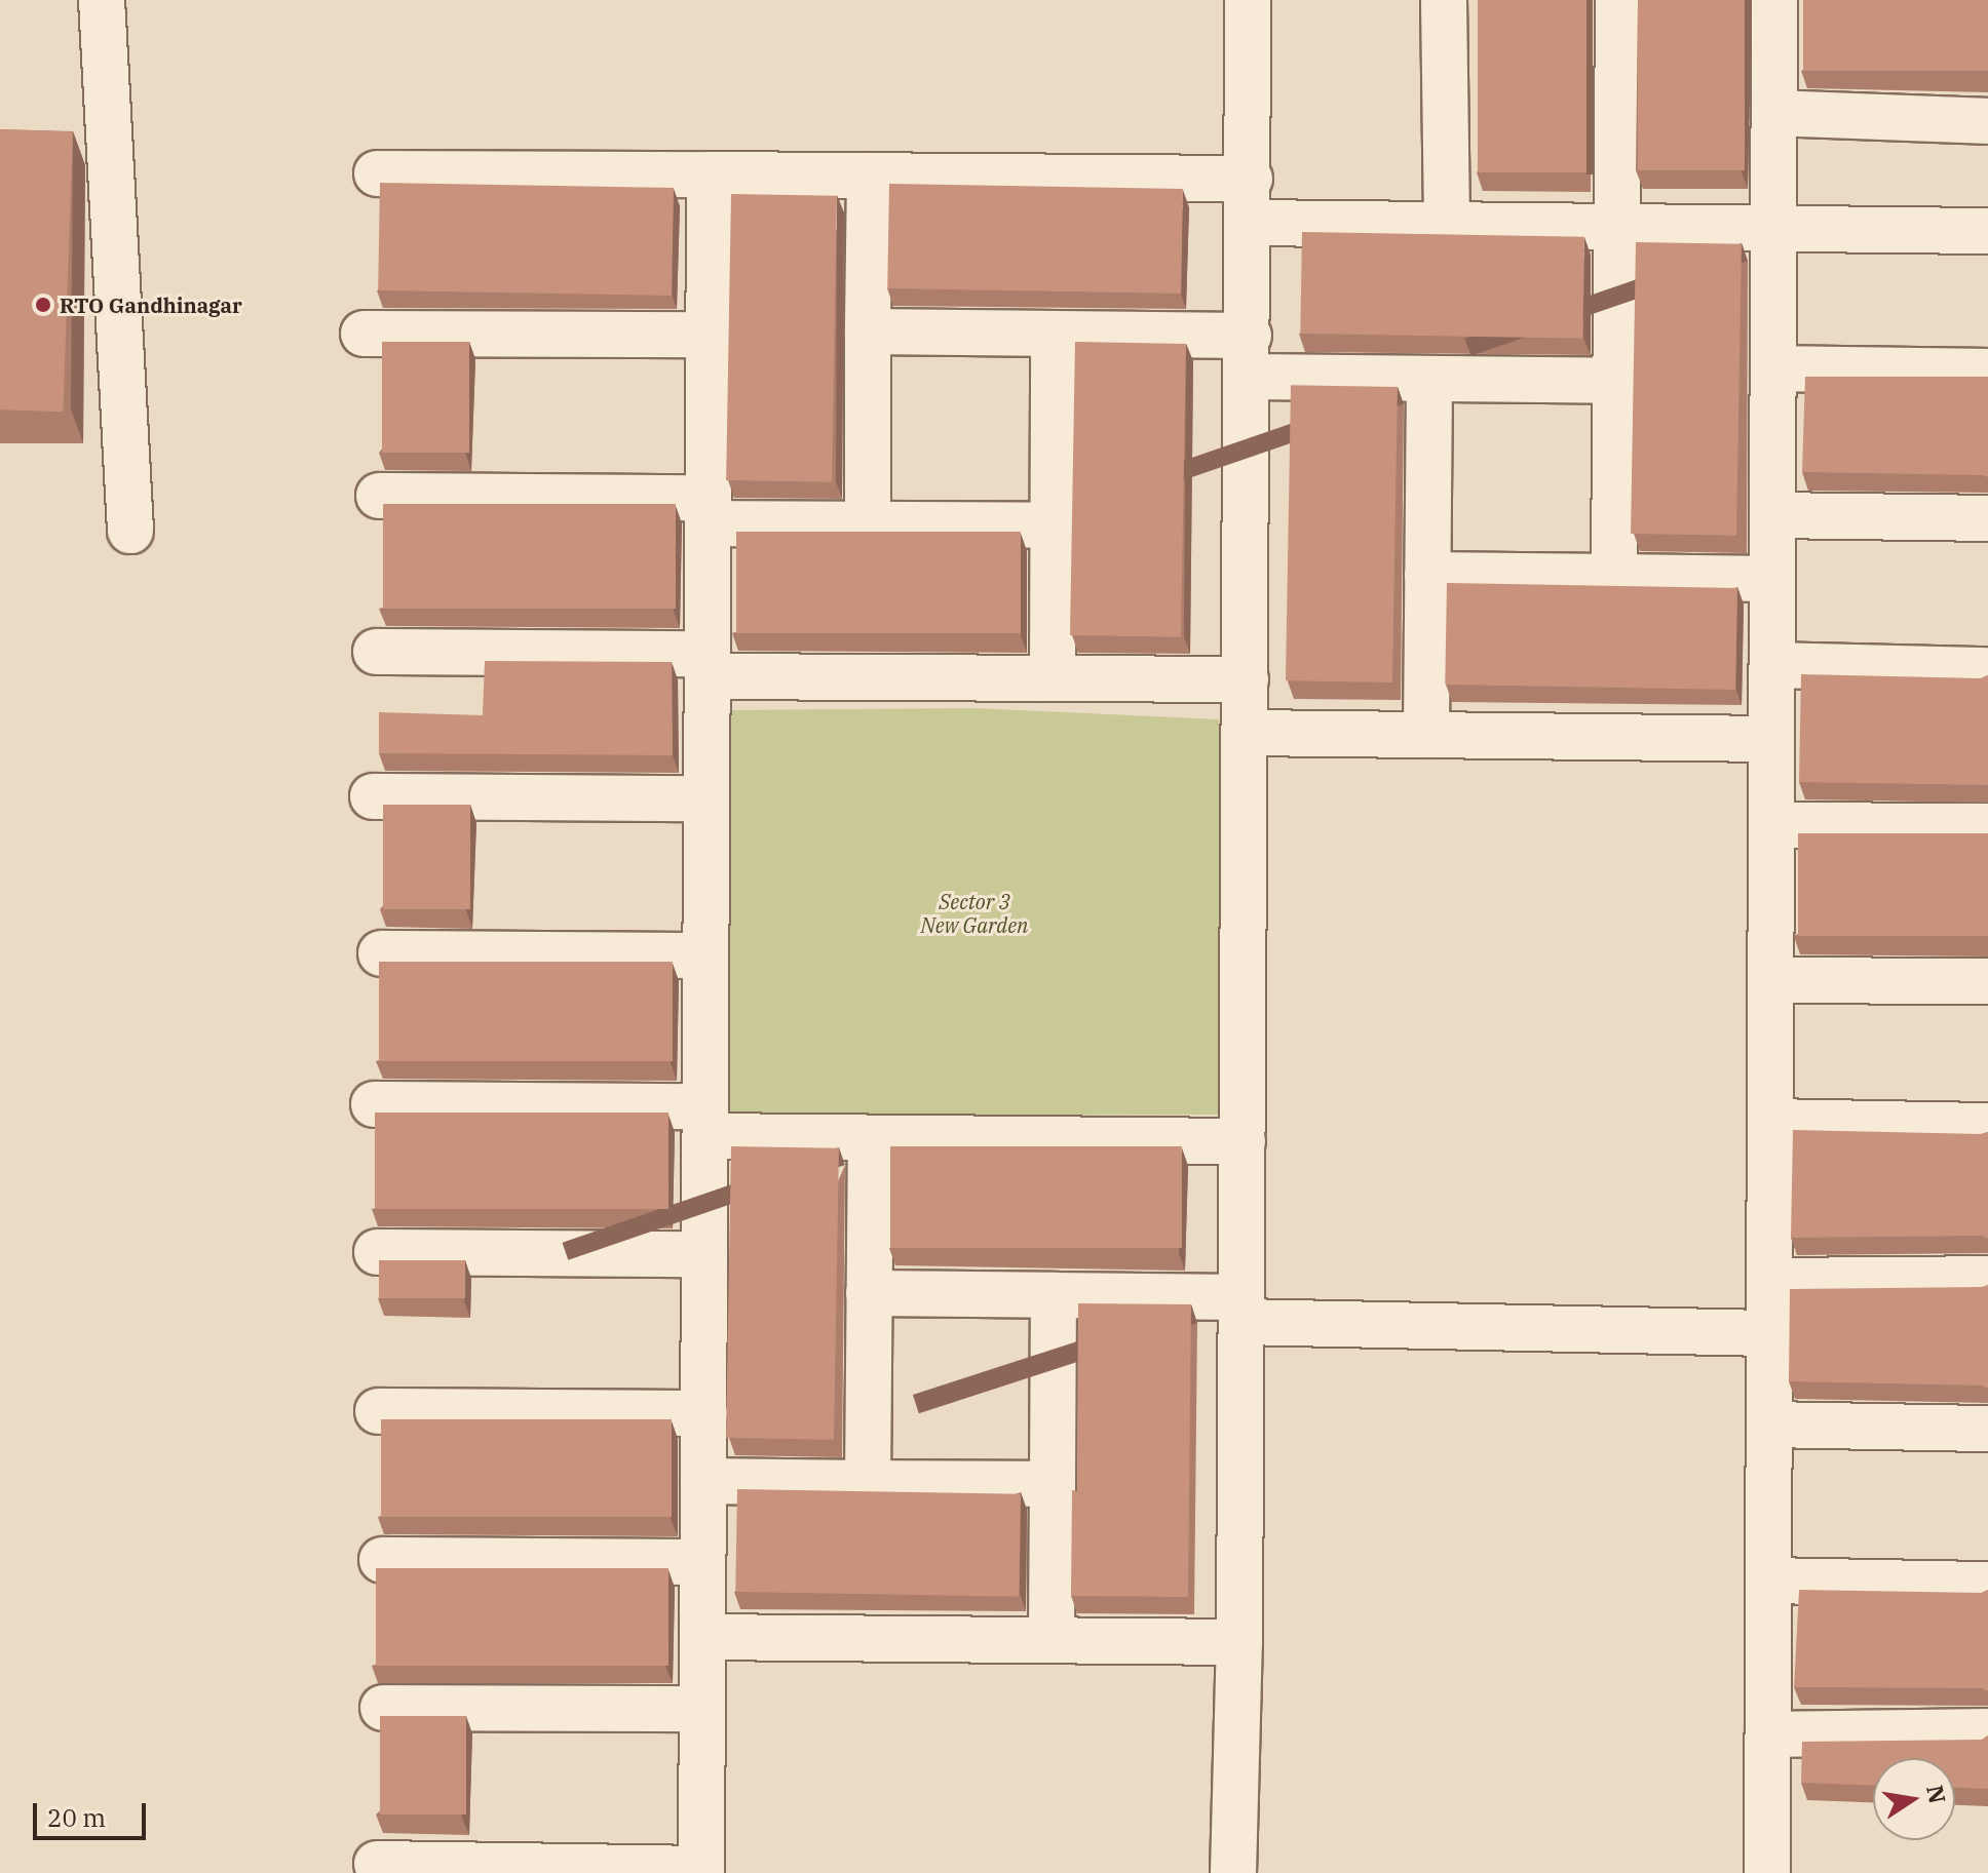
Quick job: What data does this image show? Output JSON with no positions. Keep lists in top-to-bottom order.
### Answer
{
  "parks": ["Sector 3 New Garden"],
  "places": ["RTO Gandhinagar"],
  "scale_bar": "20 m",
  "north": "right"
}
